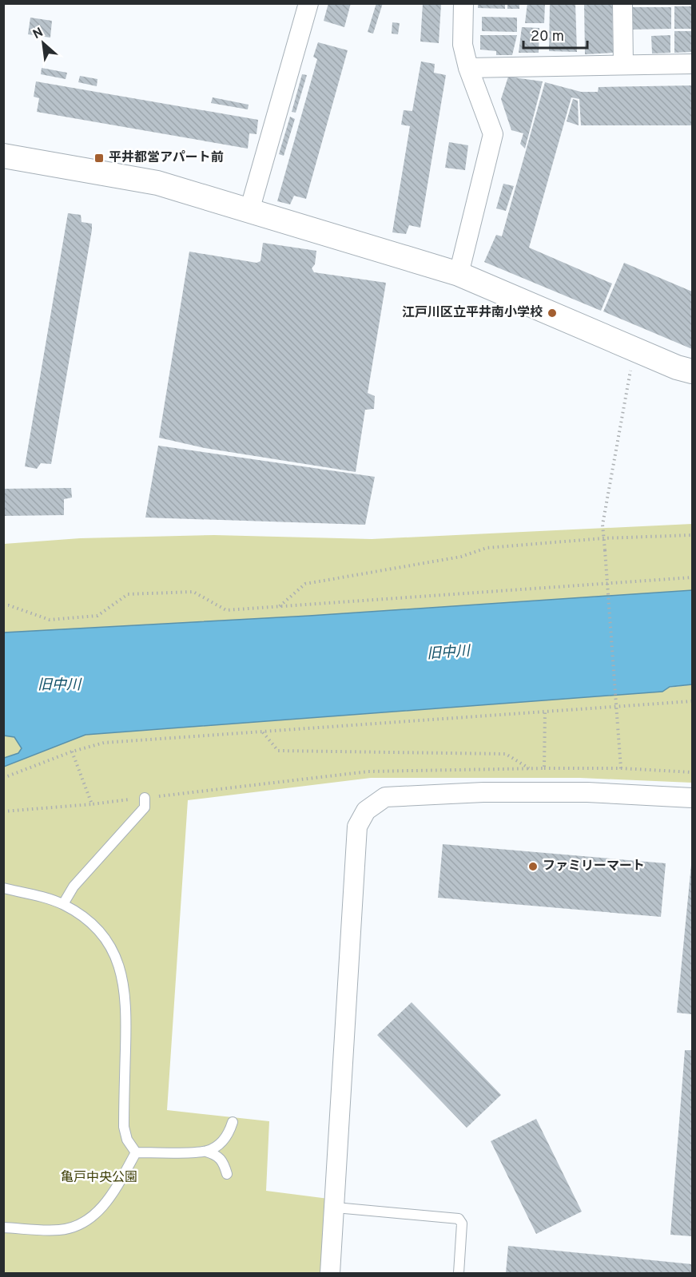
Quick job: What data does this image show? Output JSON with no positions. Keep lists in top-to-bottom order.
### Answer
{
  "water": ["旧中川"],
  "parks": ["亀戸中央公園"],
  "places": {
    "transit": ["平井都営アパート前"],
    "other": ["江戸川区立平井南小学校", "ファミリーマート"]
  },
  "scale_bar": "20 m",
  "north": "top left"
}
